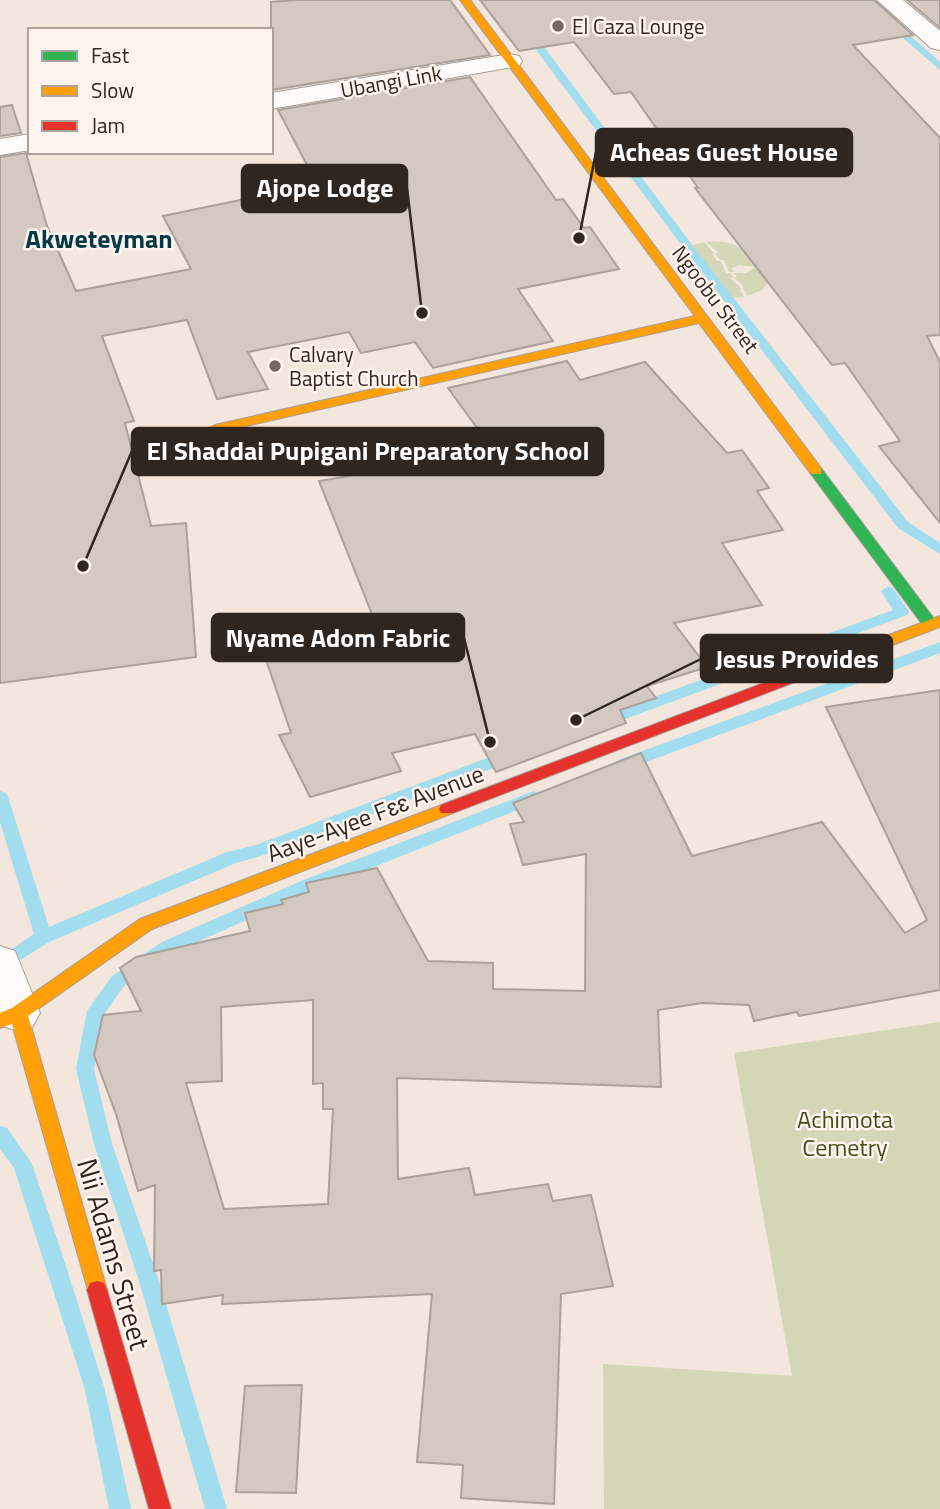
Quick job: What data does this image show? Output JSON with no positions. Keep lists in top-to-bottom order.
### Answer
{
  "streets": {
    "street": [
      "Ubangi Link",
      "Ngoobu Street",
      "Aaye-Ayee Fɛɛ Avenue",
      "Nii Adams Street"
    ]
  },
  "crossings": [
    ["Ubangi Link", "Ngoobu Street"],
    ["Ngoobu Street", "Aaye-Ayee Fɛɛ Avenue"],
    ["Aaye-Ayee Fɛɛ Avenue", "Nii Adams Street"]
  ],
  "districts": ["Akweteyman"],
  "parks": ["Achimota Cemetry"],
  "places": [
    "El Caza Lounge",
    "Acheas Guest House",
    "Ajope Lodge",
    "Calvary Baptist Church",
    "El Shaddai Pupigani Preparatory School",
    "Jesus Provides",
    "Nyame Adom Fabric"
  ],
  "legend": ["Fast", "Slow", "Jam"]
}
